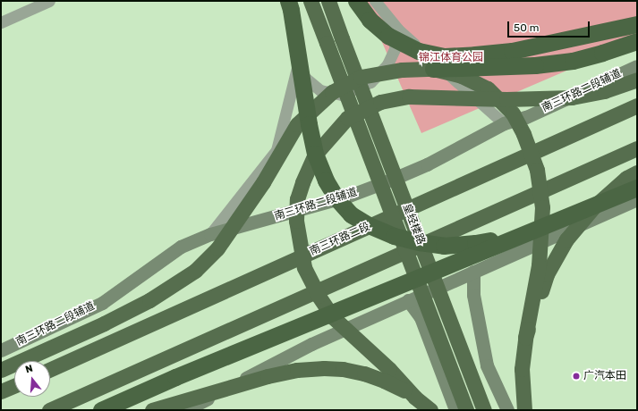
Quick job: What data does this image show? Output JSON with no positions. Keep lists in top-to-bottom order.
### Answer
{
  "streets": {
    "highway": ["皇经楼路", "南三环路二段"],
    "main road": ["南三环路二段辅道"]
  },
  "parks": ["锦江体育公园"],
  "places": ["广汽本田"],
  "scale_bar": "50 m",
  "north": "top"
}
